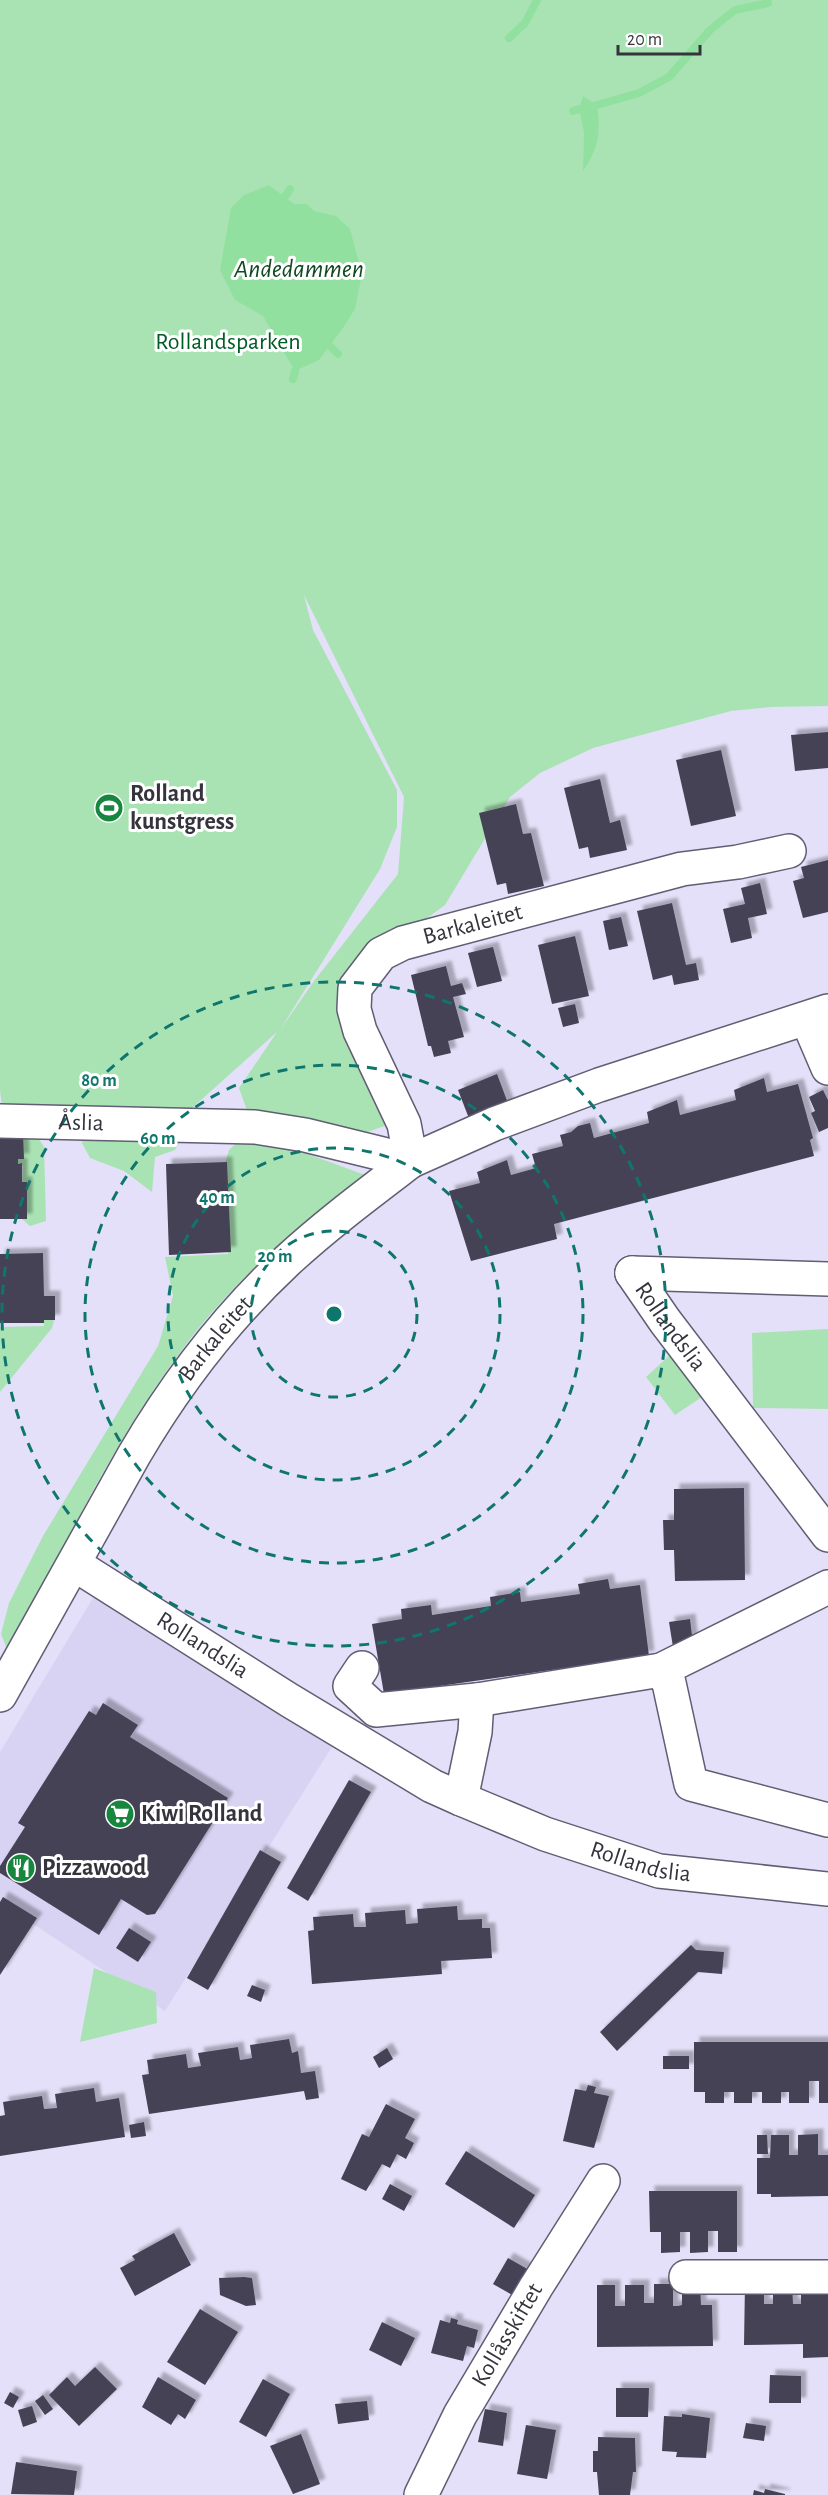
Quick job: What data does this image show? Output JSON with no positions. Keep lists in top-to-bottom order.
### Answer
{
  "streets": {
    "street": [
      "Barkaleitet",
      "Åslia",
      "Rollandslia",
      "Kollåsskiftet"
    ]
  },
  "crossings": [
    ["Barkaleitet", "Åslia"],
    ["Barkaleitet", "Rollandslia"]
  ],
  "water": ["Andedammen"],
  "parks": ["Rollandsparken"],
  "places": {
    "sports": ["Rolland kunstgress"],
    "supermarket": ["Kiwi Rolland"],
    "restaurant": ["Pizzawood"]
  },
  "scale_bar": "20 m",
  "rings": [
    "80 m",
    "60 m",
    "40 m",
    "20 m"
  ]
}
